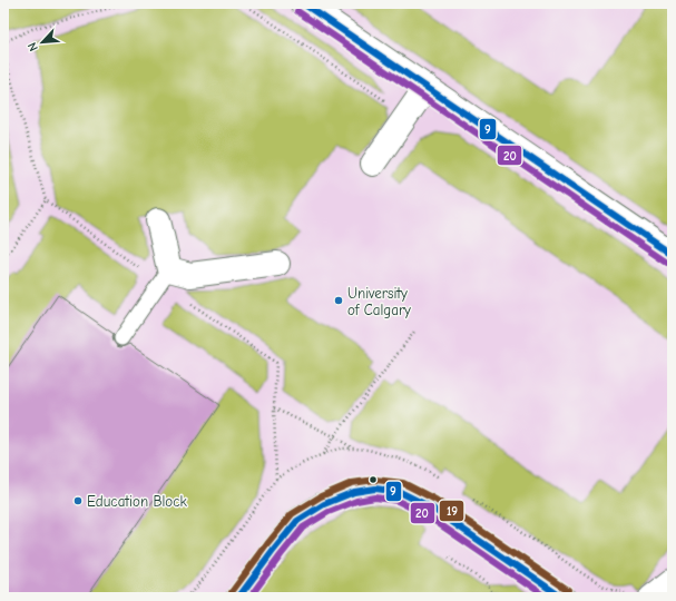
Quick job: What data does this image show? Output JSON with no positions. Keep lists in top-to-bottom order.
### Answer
{
  "places": ["University of Calgary", "Education Block"],
  "lines": ["transit line 9", "transit line 20", "transit line 19"],
  "north": "bottom left"
}
